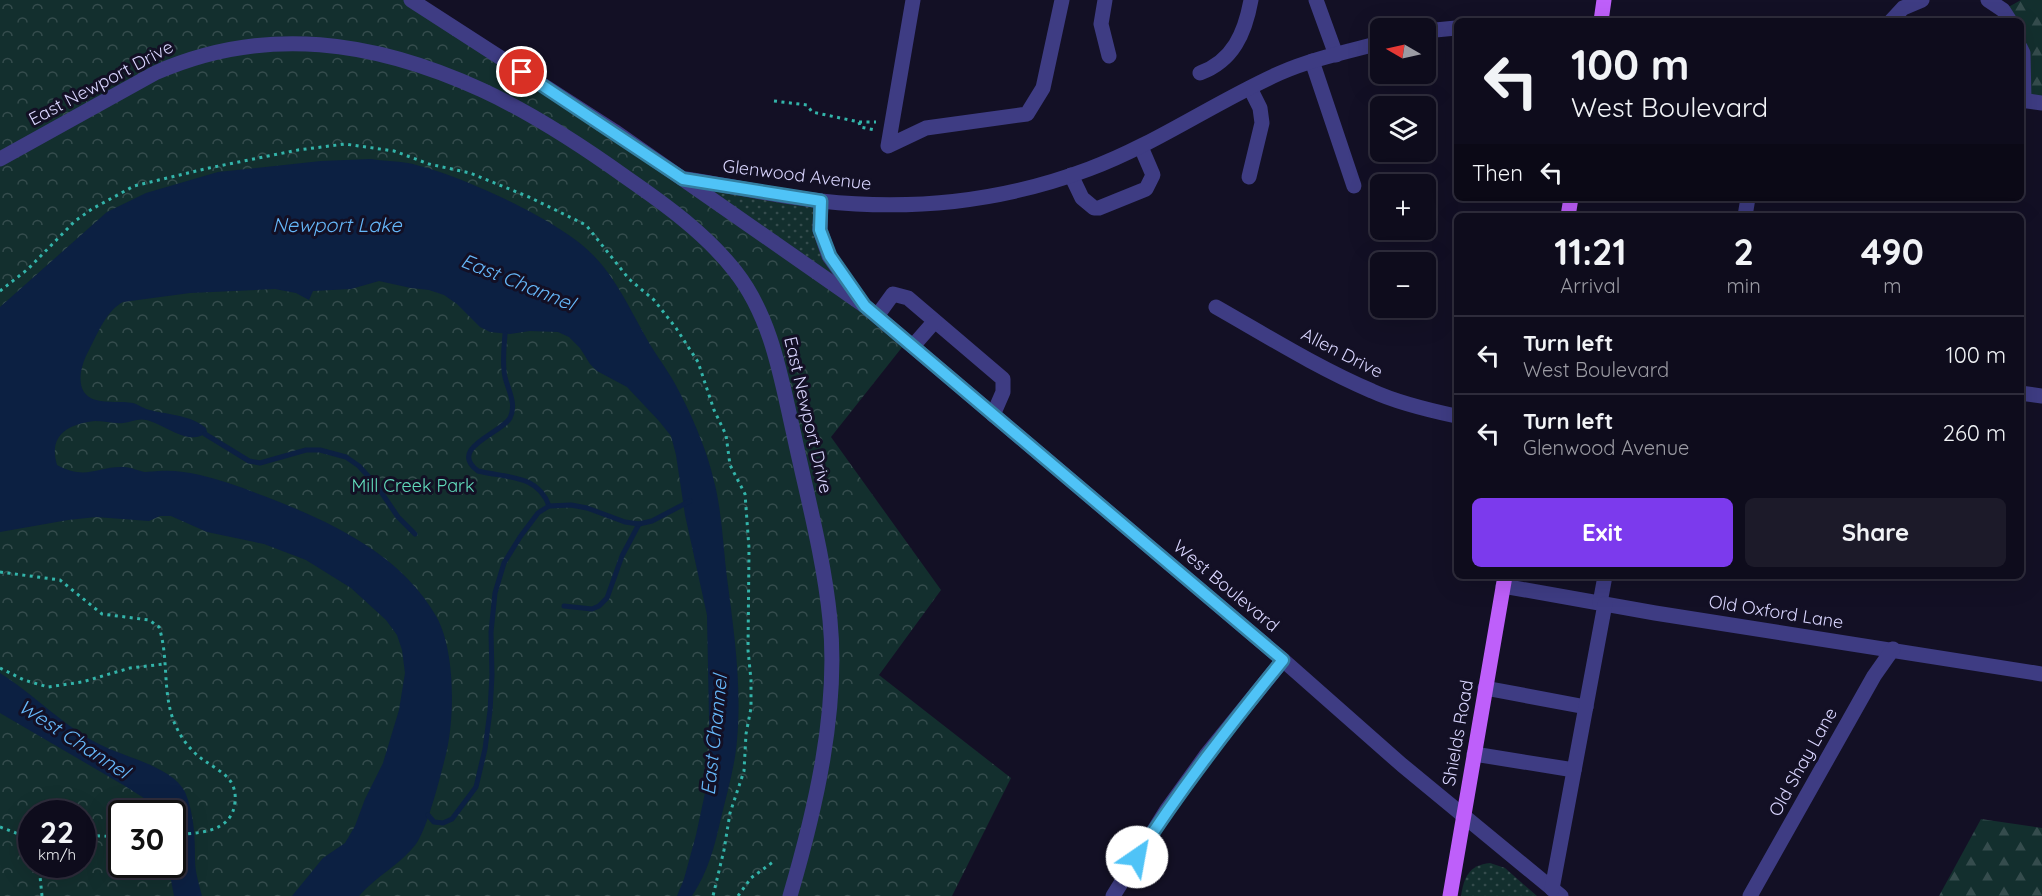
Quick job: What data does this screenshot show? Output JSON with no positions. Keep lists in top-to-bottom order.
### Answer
{
  "streets": {
    "main road": ["Shields Road"],
    "street": [
      "East Newport Drive",
      "Glenwood Avenue",
      "Allen Drive",
      "West Boulevard",
      "Old Oxford Lane",
      "Old Shay Lane"
    ]
  },
  "crossings": [
    ["Glenwood Avenue", "West Boulevard"],
    ["West Boulevard", "Shields Road"],
    ["Old Oxford Lane", "Shields Road"],
    ["Old Oxford Lane", "Old Shay Lane"]
  ],
  "water": ["Newport Lake", "East Channel", "West Channel"],
  "parks": ["Mill Creek Park"],
  "north": "left",
  "page": {
    "map_buttons": ["+", "−"],
    "turn": ["100 m", "West Boulevard"],
    "then": "Then",
    "eta": [
      "11:21",
      "Arrival",
      "2",
      "min",
      "490",
      "m"
    ],
    "list": [
      {
        "name": "Turn left",
        "note": "West Boulevard",
        "value": "100 m"
      },
      {
        "name": "Turn left",
        "note": "Glenwood Avenue",
        "value": "260 m"
      }
    ],
    "buttons": ["Exit", "Share"],
    "speed": "22 km/h",
    "limit": "30"
  }
}
